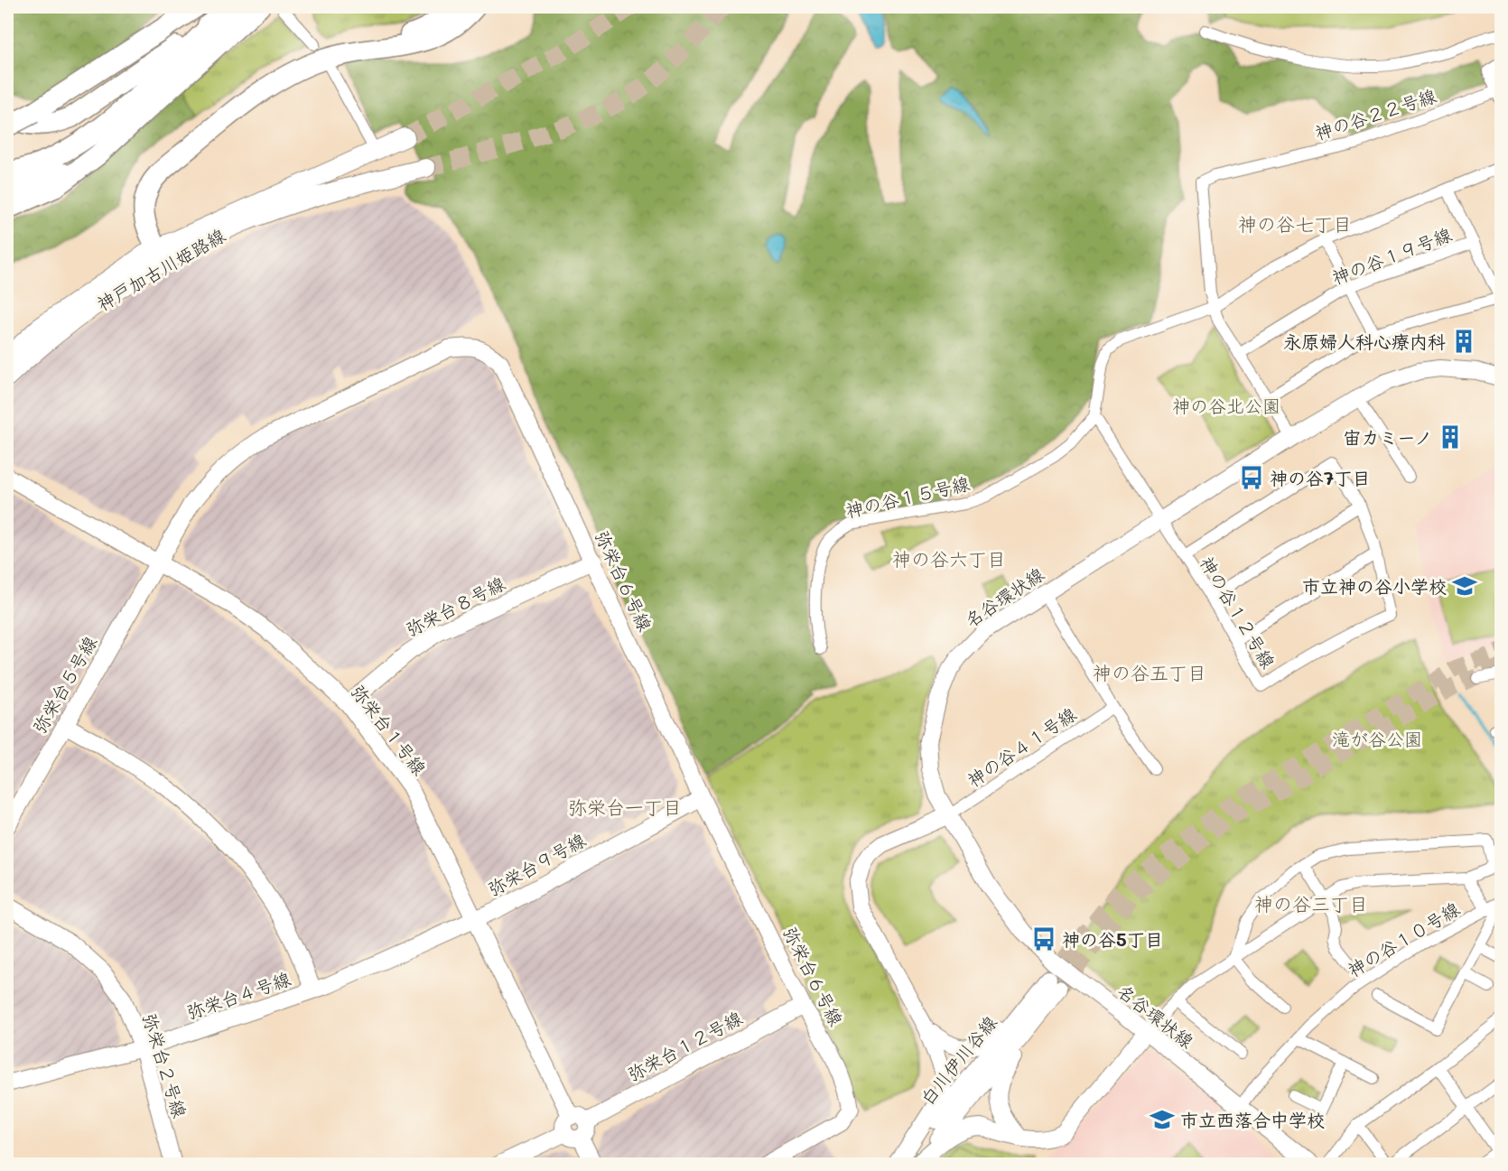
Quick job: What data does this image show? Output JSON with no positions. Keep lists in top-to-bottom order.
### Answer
{
  "streets": {
    "main road": ["神戸加古川姫路線"],
    "street": [
      "神の谷２２号線",
      "神の谷１９号線",
      "神の谷１５号線",
      "弥栄台６号線",
      "名谷環状線",
      "弥栄台８号線",
      "神の谷１２号線",
      "弥栄台５号線",
      "弥栄台１号線",
      "神の谷４１号線",
      "弥栄台９号線",
      "神の谷１０号線",
      "弥栄台４号線",
      "弥栄台１２号線",
      "白川伊川谷線",
      "弥栄台２号線"
    ]
  },
  "crossings": [
    ["神の谷１５号線", "神の谷１２号線"],
    ["弥栄台６号線", "弥栄台８号線"],
    ["弥栄台６号線", "弥栄台５号線"],
    ["弥栄台６号線", "弥栄台１号線"],
    ["弥栄台６号線", "弥栄台９号線"],
    ["弥栄台６号線", "弥栄台１２号線"],
    ["名谷環状線", "神の谷１２号線"],
    ["名谷環状線", "神の谷４１号線"],
    ["名谷環状線", "神の谷１０号線"],
    ["弥栄台８号線", "弥栄台１号線"],
    ["弥栄台５号線", "弥栄台１号線"],
    ["弥栄台１号線", "弥栄台９号線"],
    ["弥栄台１号線", "弥栄台４号線"],
    ["弥栄台１号線", "弥栄台１２号線"],
    ["弥栄台９号線", "弥栄台４号線"],
    ["弥栄台４号線", "弥栄台２号線"]
  ],
  "districts": [
    "神の谷七丁目",
    "神の谷六丁目",
    "神の谷五丁目",
    "弥栄台一丁目",
    "神の谷三丁目"
  ],
  "parks": ["神の谷北公園", "滝が谷公園"],
  "places": {
    "building": ["永原婦人科心療内科", "宙カミーノ"],
    "bus stop": ["神の谷7丁目", "神の谷5丁目"],
    "school or university": ["市立神の谷小学校", "市立西落合中学校"]
  }
}
